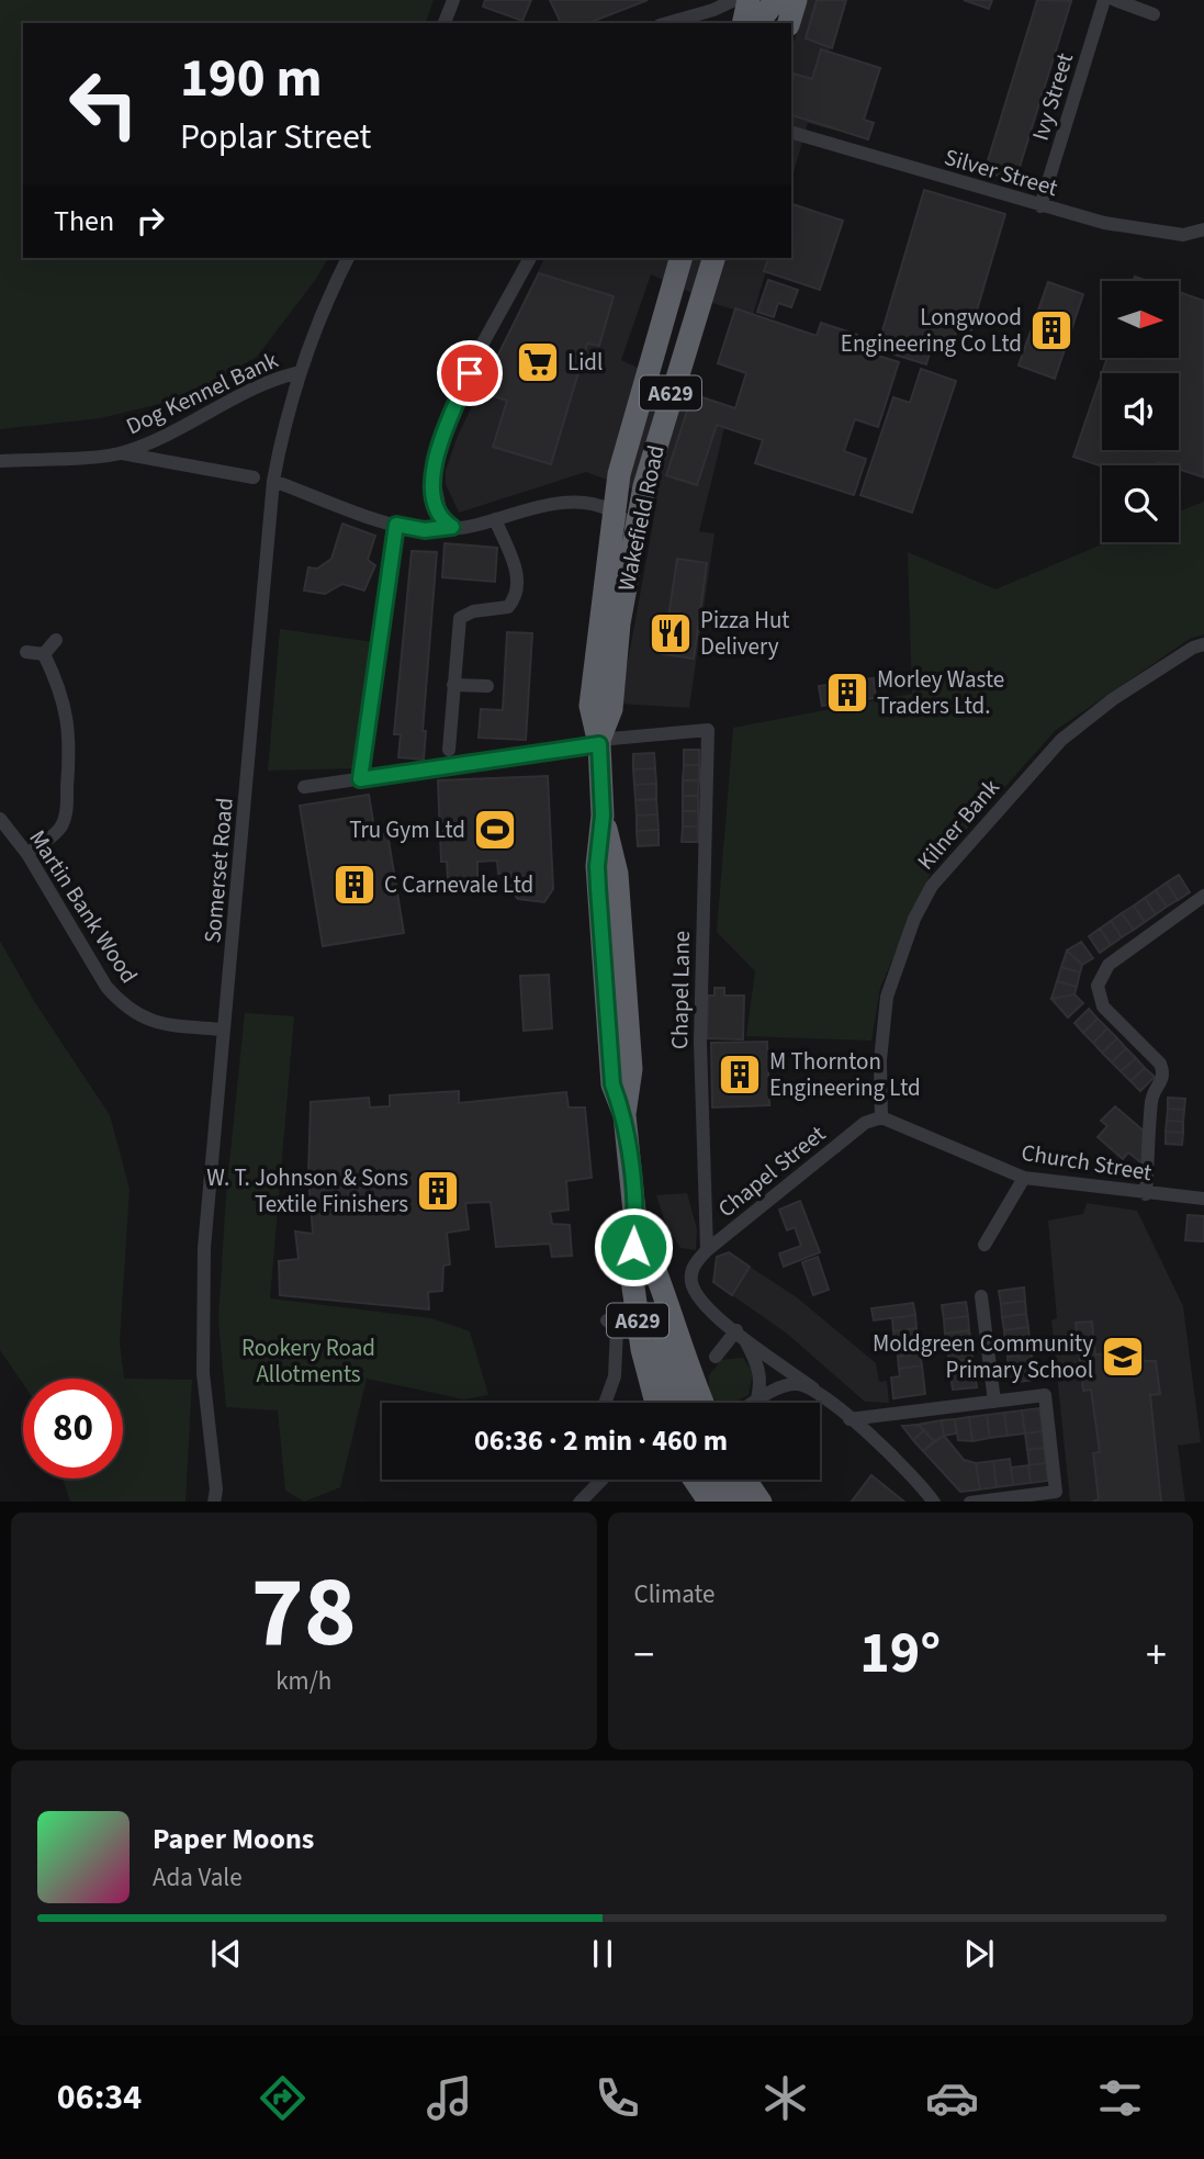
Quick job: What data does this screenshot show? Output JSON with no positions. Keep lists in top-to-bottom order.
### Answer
{
  "streets": {
    "highway": ["A629", "Wakefield Road"],
    "street": [
      "Ivy Street",
      "Silver Street",
      "Dog Kennel Bank",
      "Kilner Bank",
      "Somerset Road",
      "Martin Bank Wood",
      "Chapel Lane",
      "Church Street",
      "Chapel Street"
    ]
  },
  "crossings": [
    ["Ivy Street", "Silver Street"],
    ["Dog Kennel Bank", "Somerset Road"],
    ["Wakefield Road", "Chapel Lane"],
    ["Kilner Bank", "Church Street"],
    ["Kilner Bank", "Chapel Street"],
    ["Somerset Road", "Martin Bank Wood"],
    ["Chapel Lane", "Chapel Street"],
    ["Church Street", "Chapel Street"]
  ],
  "parks": ["Rookery Road Allotments"],
  "places": {
    "building": [
      "Longwood Engineering Co Ltd",
      "Morley Waste Traders Ltd.",
      "C Carnevale Ltd",
      "M Thornton Engineering Ltd",
      "W. T. Johnson & Sons Textile Finishers"
    ],
    "supermarket": ["Lidl"],
    "restaurant": ["Pizza Hut Delivery"],
    "sports": ["Tru Gym Ltd"],
    "school or university": ["Moldgreen Community Primary School"]
  },
  "north": "right",
  "page": {
    "turn": ["190 m", "Poplar Street"],
    "then": "Then",
    "limit": "80",
    "trip": "06:36 · 2 min · 460 m",
    "tile": [
      ["78", "km/h"],
      "Climate"
    ],
    "heat": ["−", "19°", "+"],
    "song": ["Paper Moons", "Ada Vale"],
    "tabs": "06:34"
  }
}
